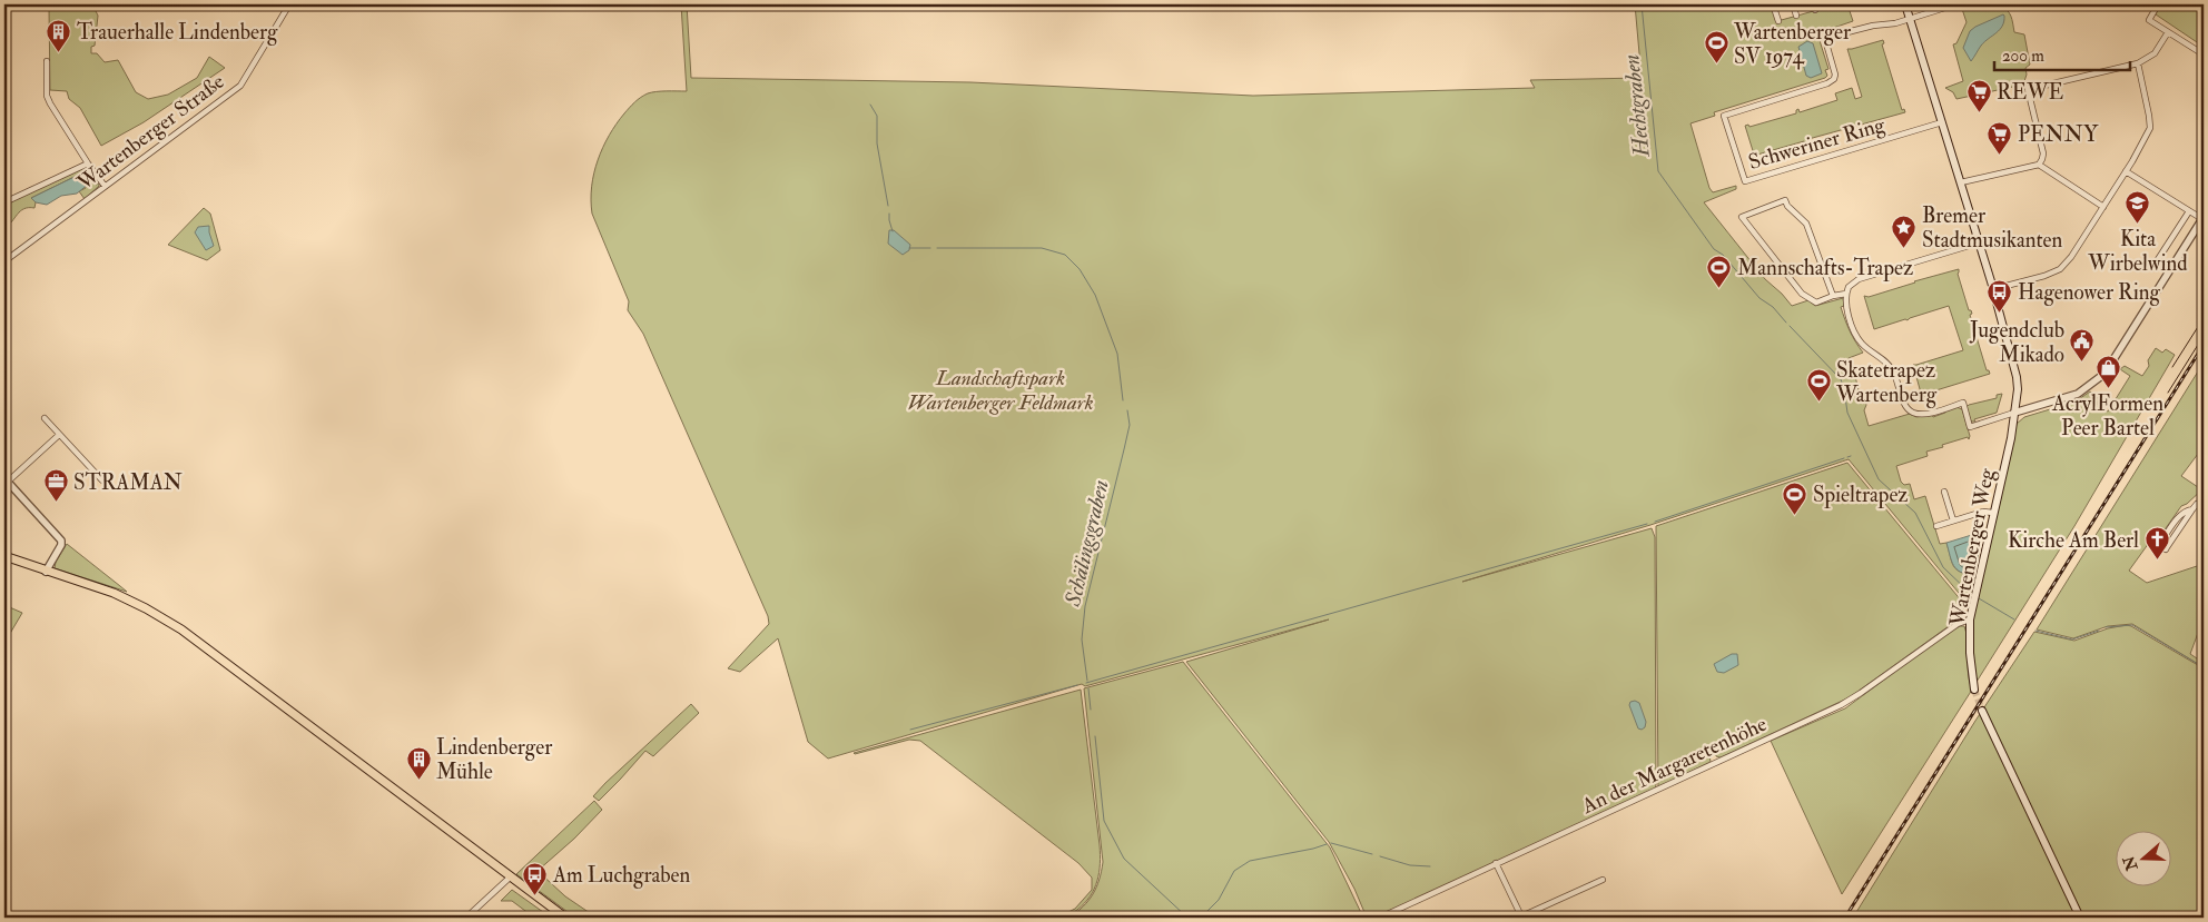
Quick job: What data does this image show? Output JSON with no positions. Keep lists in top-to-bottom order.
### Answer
{
  "streets": {
    "main road": ["Wartenberger Weg"],
    "street": ["Wartenberger Straße", "Schweriner Ring", "An der Margaretenhöhe"]
  },
  "crossings": [
    ["Schweriner Ring", "Wartenberger Weg"],
    ["Wartenberger Weg", "An der Margaretenhöhe"]
  ],
  "water": ["Hechtgraben", "Schälingsgraben"],
  "parks": ["Landschaftspark Wartenberger Feldmark"],
  "places": {
    "building": ["Trauerhalle Lindenberg", "Lindenberger Mühle"],
    "sports": [
      "Wartenberger SV 1974",
      "Mannschafts-Trapez",
      "Skatetrapez Wartenberg",
      "Spieltrapez"
    ],
    "supermarket": ["REWE", "PENNY"],
    "school or university": ["Kita Wirbelwind"],
    "place": ["Bremer Stadtmusikanten"],
    "bus stop": ["Hagenower Ring", "Am Luchgraben"],
    "public building": ["Jugendclub Mikado"],
    "shop": ["AcrylFormen Peer Bartel"],
    "office": ["STRAMAN"],
    "church": ["Kirche Am Berl"]
  },
  "scale_bar": "200 m",
  "north": "left"
}
